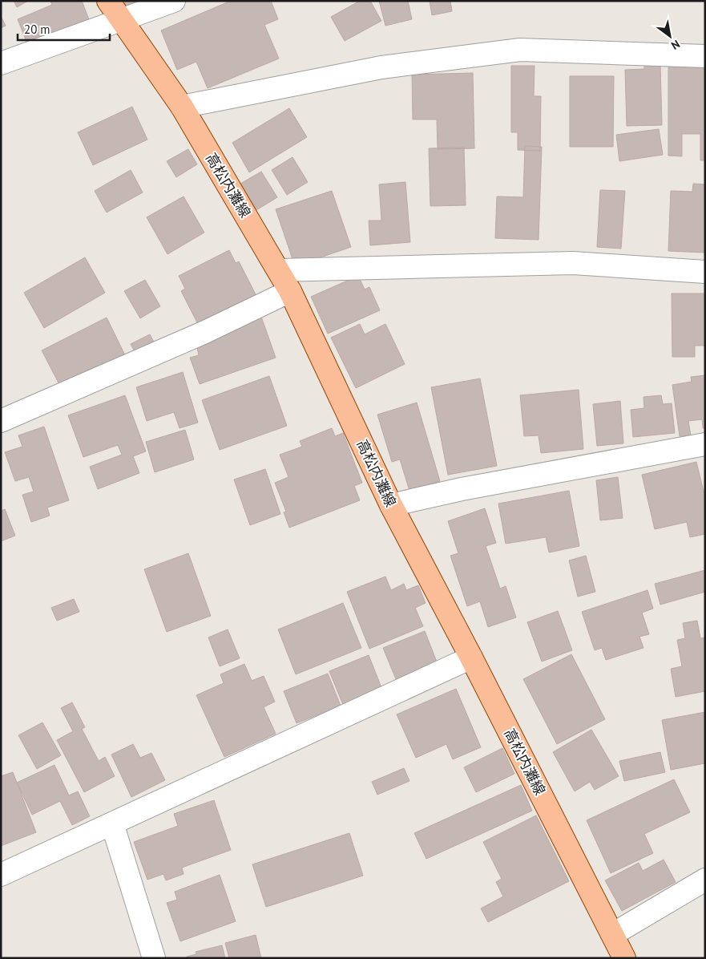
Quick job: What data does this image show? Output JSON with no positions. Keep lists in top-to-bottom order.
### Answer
{
  "streets": {
    "main road": ["高松内灘線"]
  },
  "scale_bar": "20 m",
  "north": "bottom right"
}
